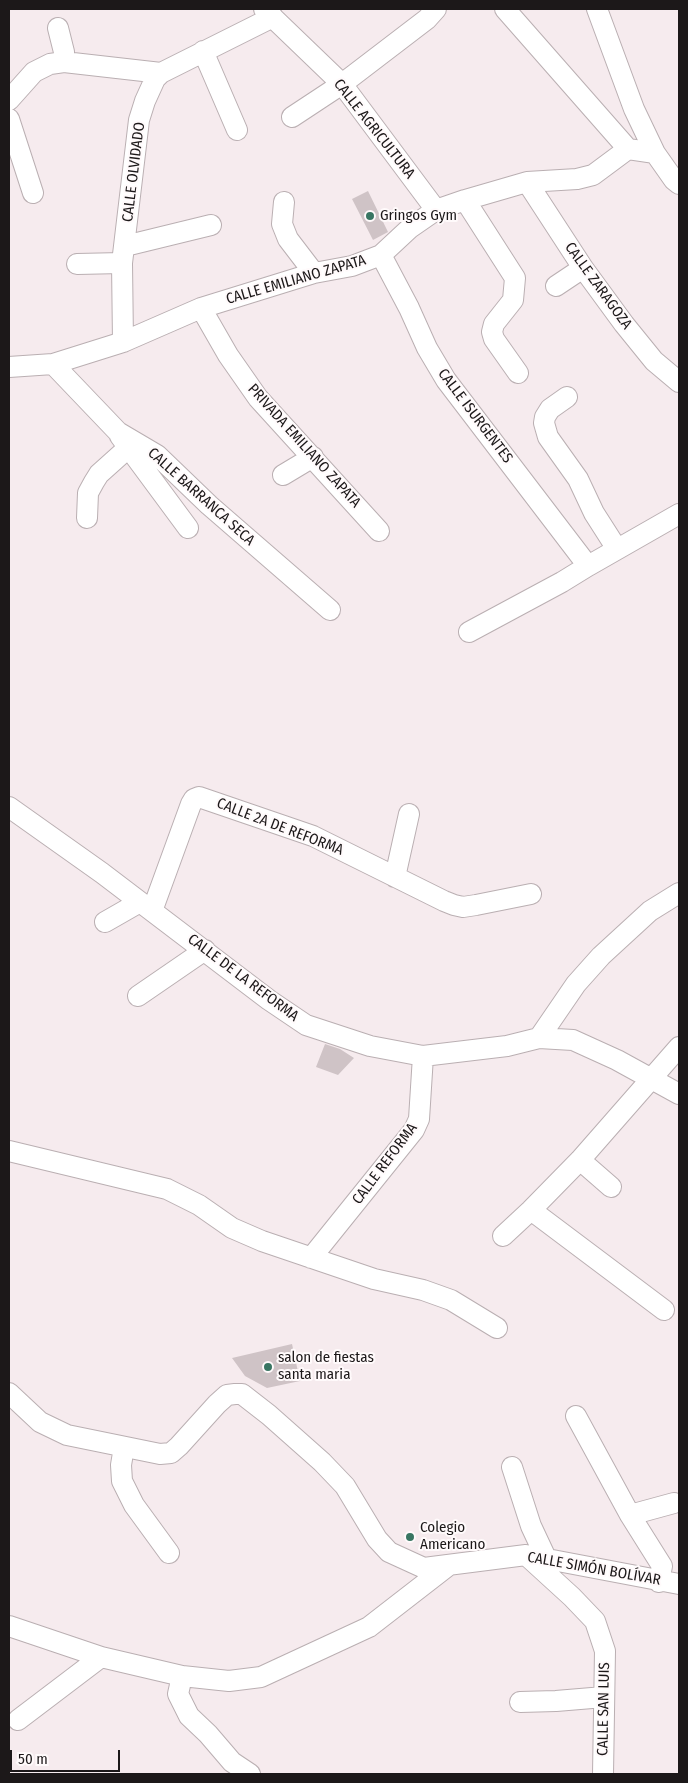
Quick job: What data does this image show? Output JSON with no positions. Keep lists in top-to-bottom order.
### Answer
{
  "streets": {
    "street": [
      "CALLE AGRICULTURA",
      "CALLE OLVIDADO",
      "CALLE EMILIANO ZAPATA",
      "CALLE ZARAGOZA",
      "CALLE ISURGENTES",
      "PRIVADA EMILIANO ZAPATA",
      "CALLE BARRANCA SECA",
      "CALLE 2A DE REFORMA",
      "CALLE DE LA REFORMA",
      "CALLE REFORMA",
      "CALLE SIMÓN BOLÍVAR",
      "CALLE SAN LUIS"
    ]
  },
  "crossings": [
    ["CALLE AGRICULTURA", "CALLE EMILIANO ZAPATA"],
    ["CALLE OLVIDADO", "CALLE EMILIANO ZAPATA"],
    ["CALLE EMILIANO ZAPATA", "CALLE ZARAGOZA"],
    ["CALLE EMILIANO ZAPATA", "CALLE ISURGENTES"],
    ["CALLE EMILIANO ZAPATA", "PRIVADA EMILIANO ZAPATA"],
    ["CALLE EMILIANO ZAPATA", "CALLE BARRANCA SECA"],
    ["CALLE 2A DE REFORMA", "CALLE DE LA REFORMA"],
    ["CALLE DE LA REFORMA", "CALLE REFORMA"],
    ["CALLE SIMÓN BOLÍVAR", "CALLE SAN LUIS"]
  ],
  "places": ["Gringos Gym", "salon de fiestas santa maria", "Colegio Americano"],
  "scale_bar": "50 m"
}
